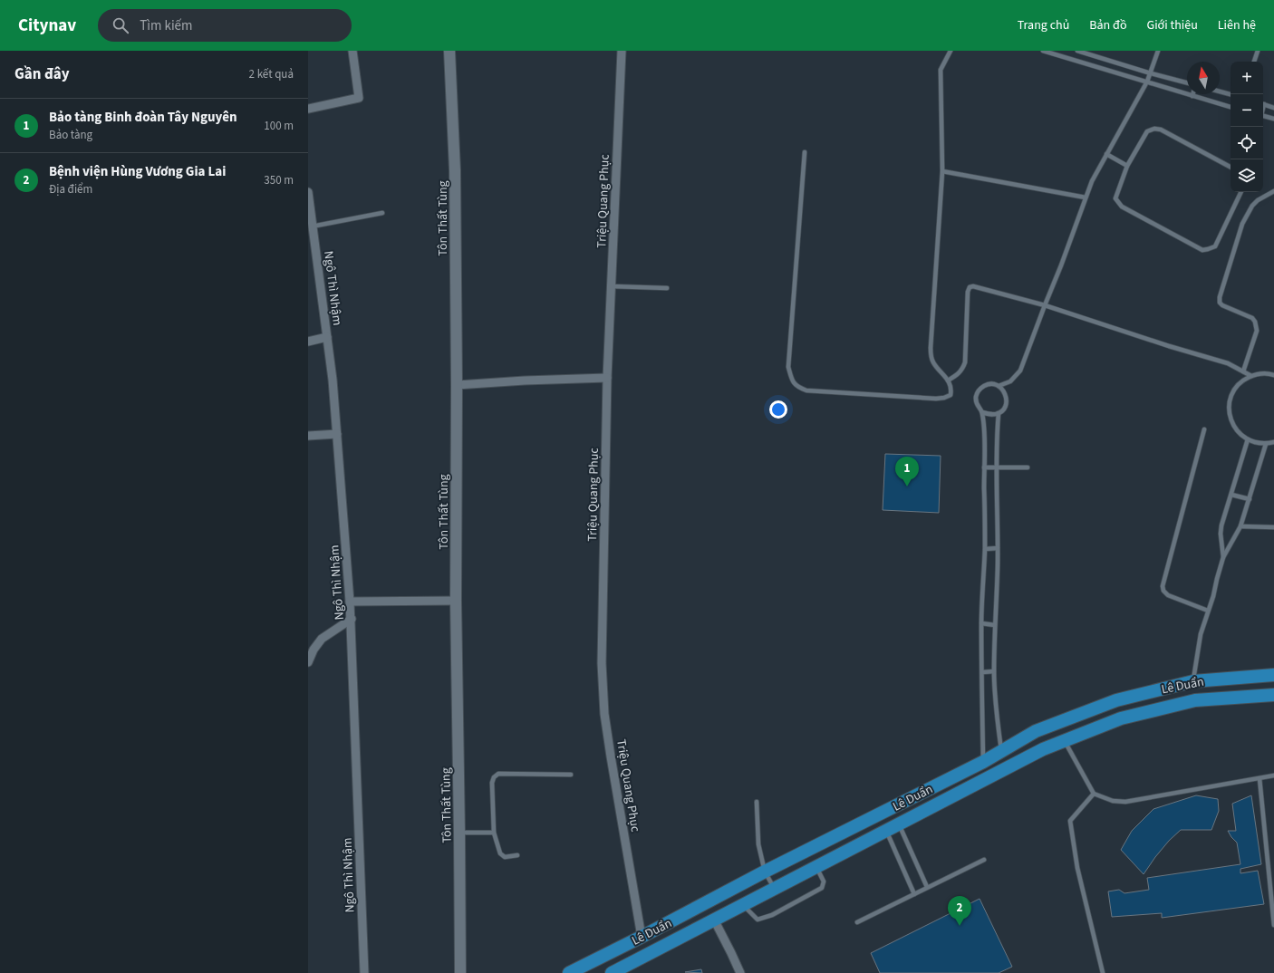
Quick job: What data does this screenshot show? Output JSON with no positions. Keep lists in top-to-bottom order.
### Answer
{
  "streets": {
    "main road": ["Lê Duẩn"],
    "street": ["Triệu Quang Phục", "Tôn Thất Tùng", "Ngô Thì Nhậm"]
  },
  "crossings": [
    ["Triệu Quang Phục", "Lê Duẩn"]
  ],
  "north": "top",
  "page": {
    "header": "Citynav",
    "search": "Tìm kiếm",
    "nav": [
      "Trang chủ",
      "Bản đồ",
      "Giới thiệu",
      "Liên hệ"
    ],
    "heading": ["Gần đây", "2 kết quả"],
    "map_buttons": ["+", "−"],
    "list": [
      {
        "mark": "1",
        "name": "Bảo tàng Binh đoàn Tây Nguyên",
        "note": "Bảo tàng",
        "value": "100 m"
      },
      {
        "mark": "2",
        "name": "Bệnh viện Hùng Vương Gia Lai",
        "note": "Địa điểm",
        "value": "350 m"
      }
    ],
    "pins": ["1", "2"]
  }
}
